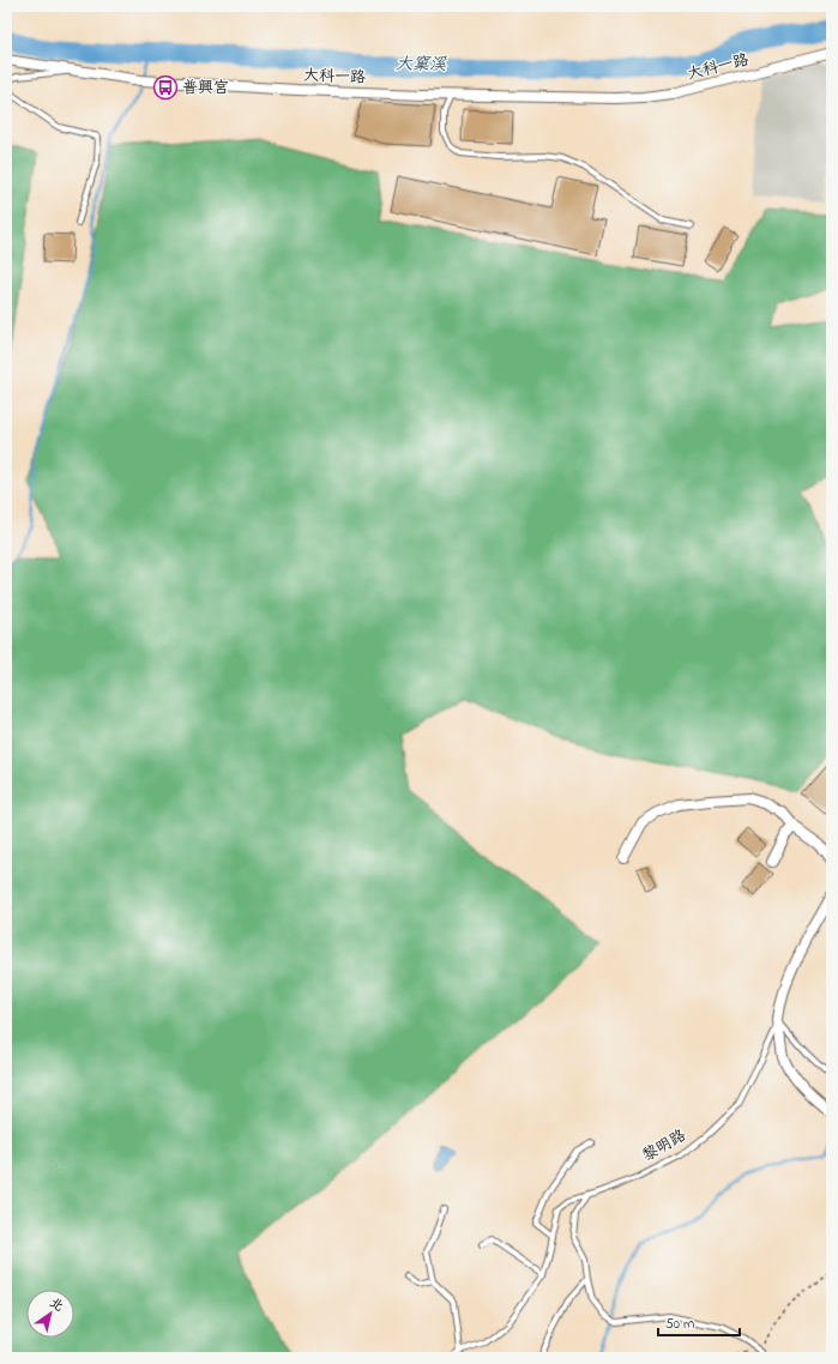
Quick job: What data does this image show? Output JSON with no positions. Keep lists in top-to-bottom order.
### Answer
{
  "streets": {
    "street": ["大科一路", "黎明路"]
  },
  "water": ["大窠溪"],
  "places": {
    "bus stop": ["普興宮"]
  },
  "scale_bar": "50 m",
  "north": "top right"
}
